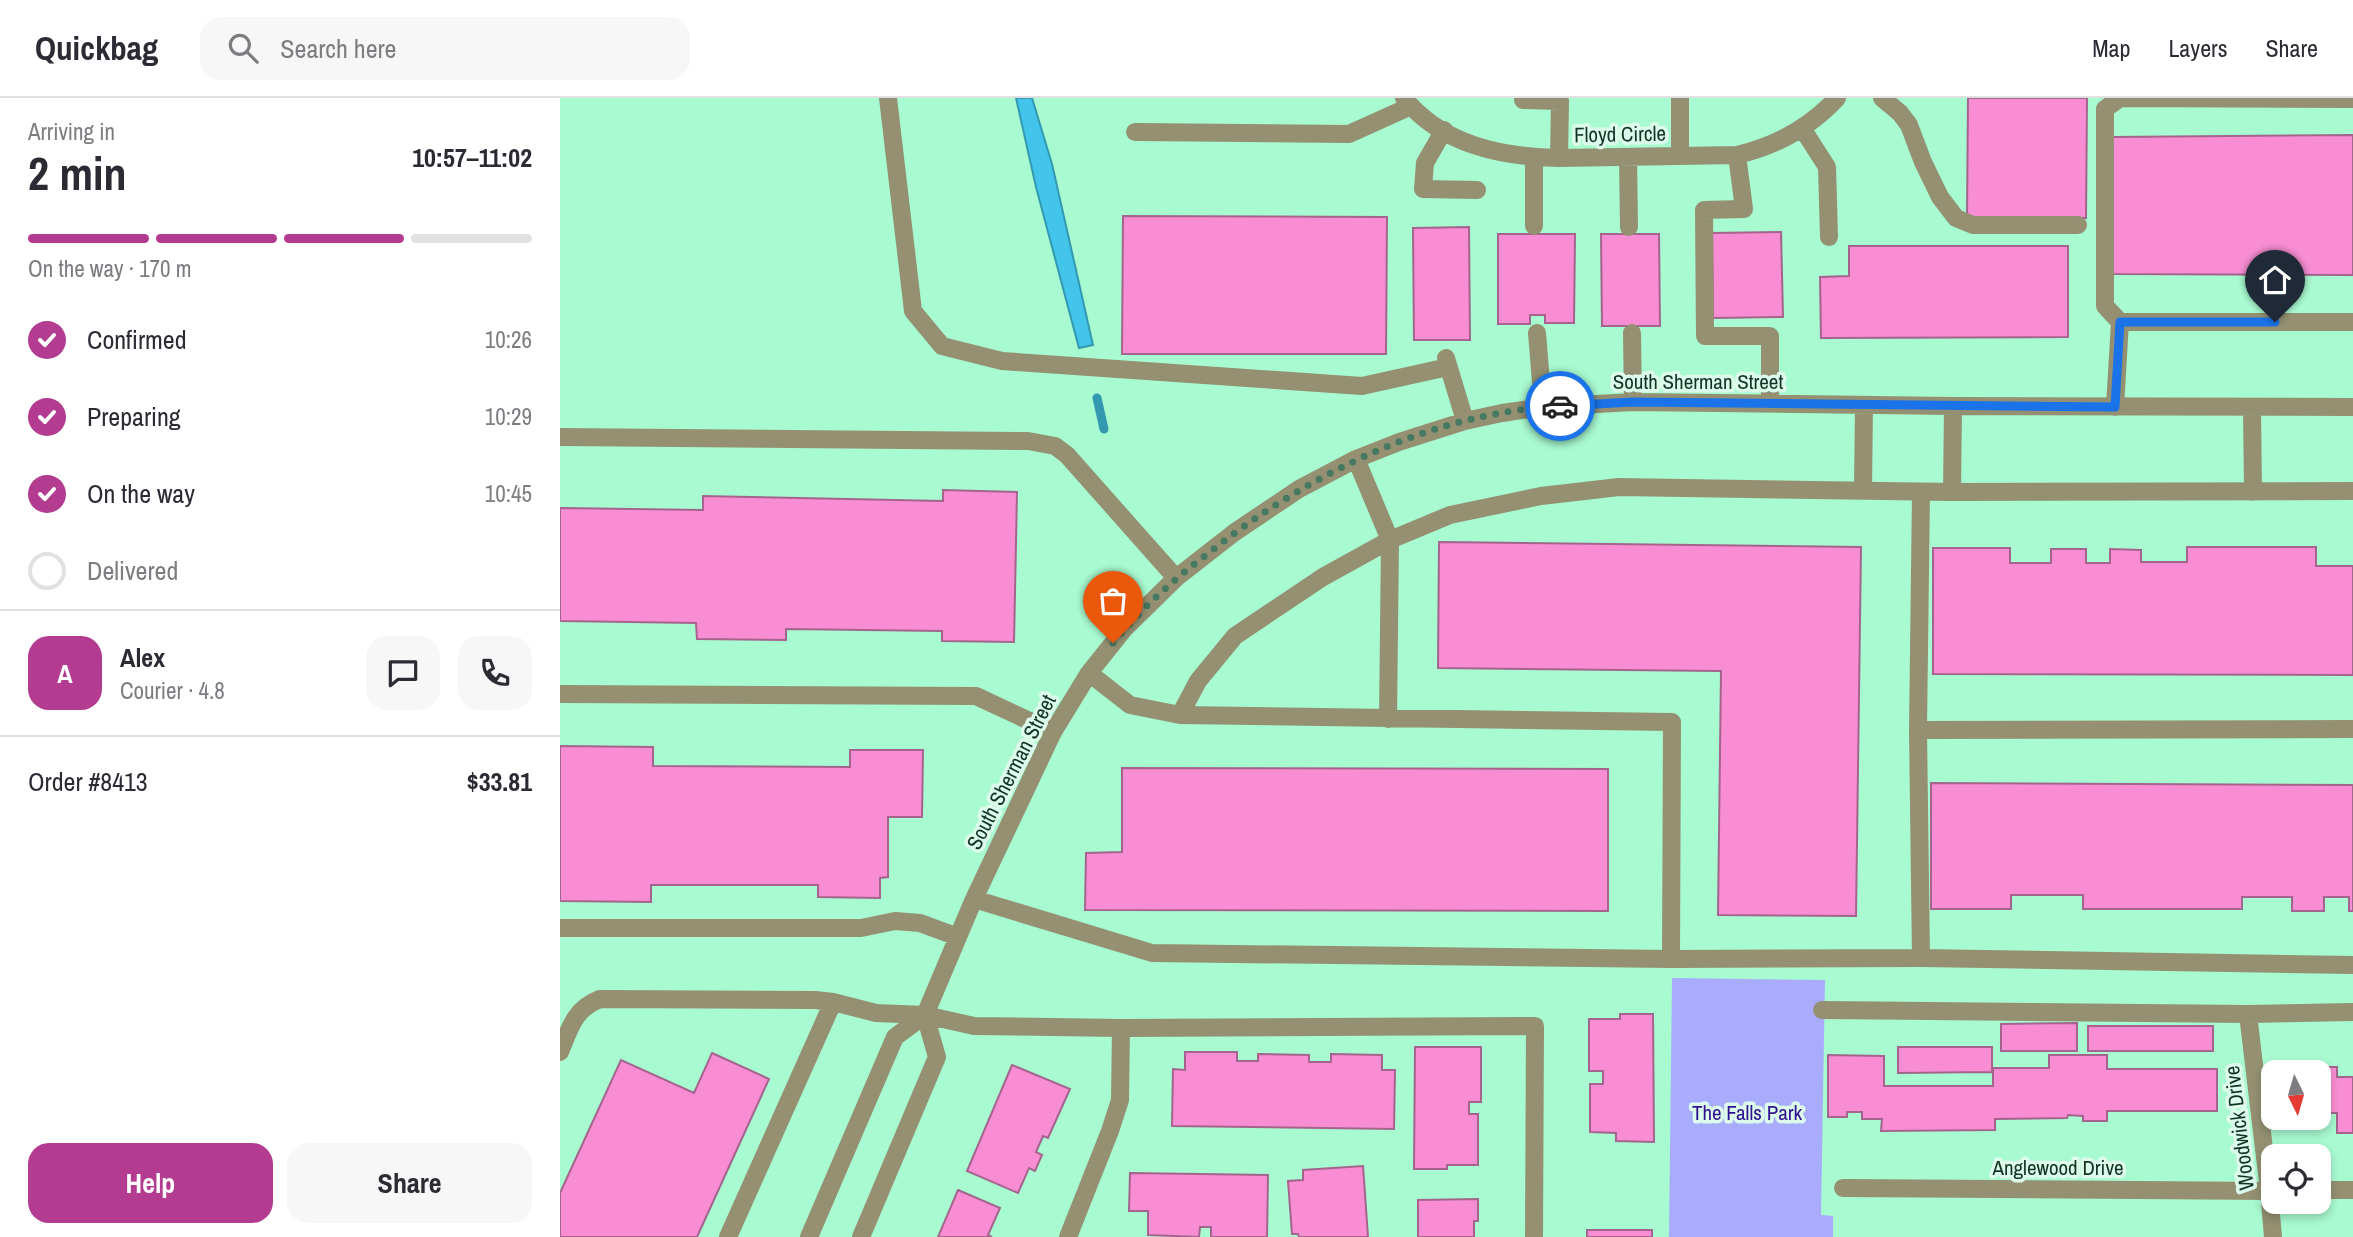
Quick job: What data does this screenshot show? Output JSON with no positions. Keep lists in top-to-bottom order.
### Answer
{
  "streets": {
    "street": [
      "Floyd Circle",
      "South Sherman Street",
      "Woodwick Drive",
      "Anglewood Drive"
    ]
  },
  "parks": ["The Falls Park"],
  "north": "bottom",
  "page": {
    "header": "Quickbag",
    "search": "Search here",
    "nav": ["Map", "Layers", "Share"],
    "heading": ["2 min", "Arriving in", "10:57–11:02"],
    "panel": [
      "Alex",
      "Courier · 4.8",
      "Order #8413",
      "$33.81"
    ],
    "bar": "On the way · 170 m",
    "list": [
      ["Confirmed", "10:26"],
      ["Preparing", "10:29"],
      ["On the way", "10:45"],
      "Delivered"
    ],
    "round": "A",
    "buttons": ["Help", "Share"]
  }
}
